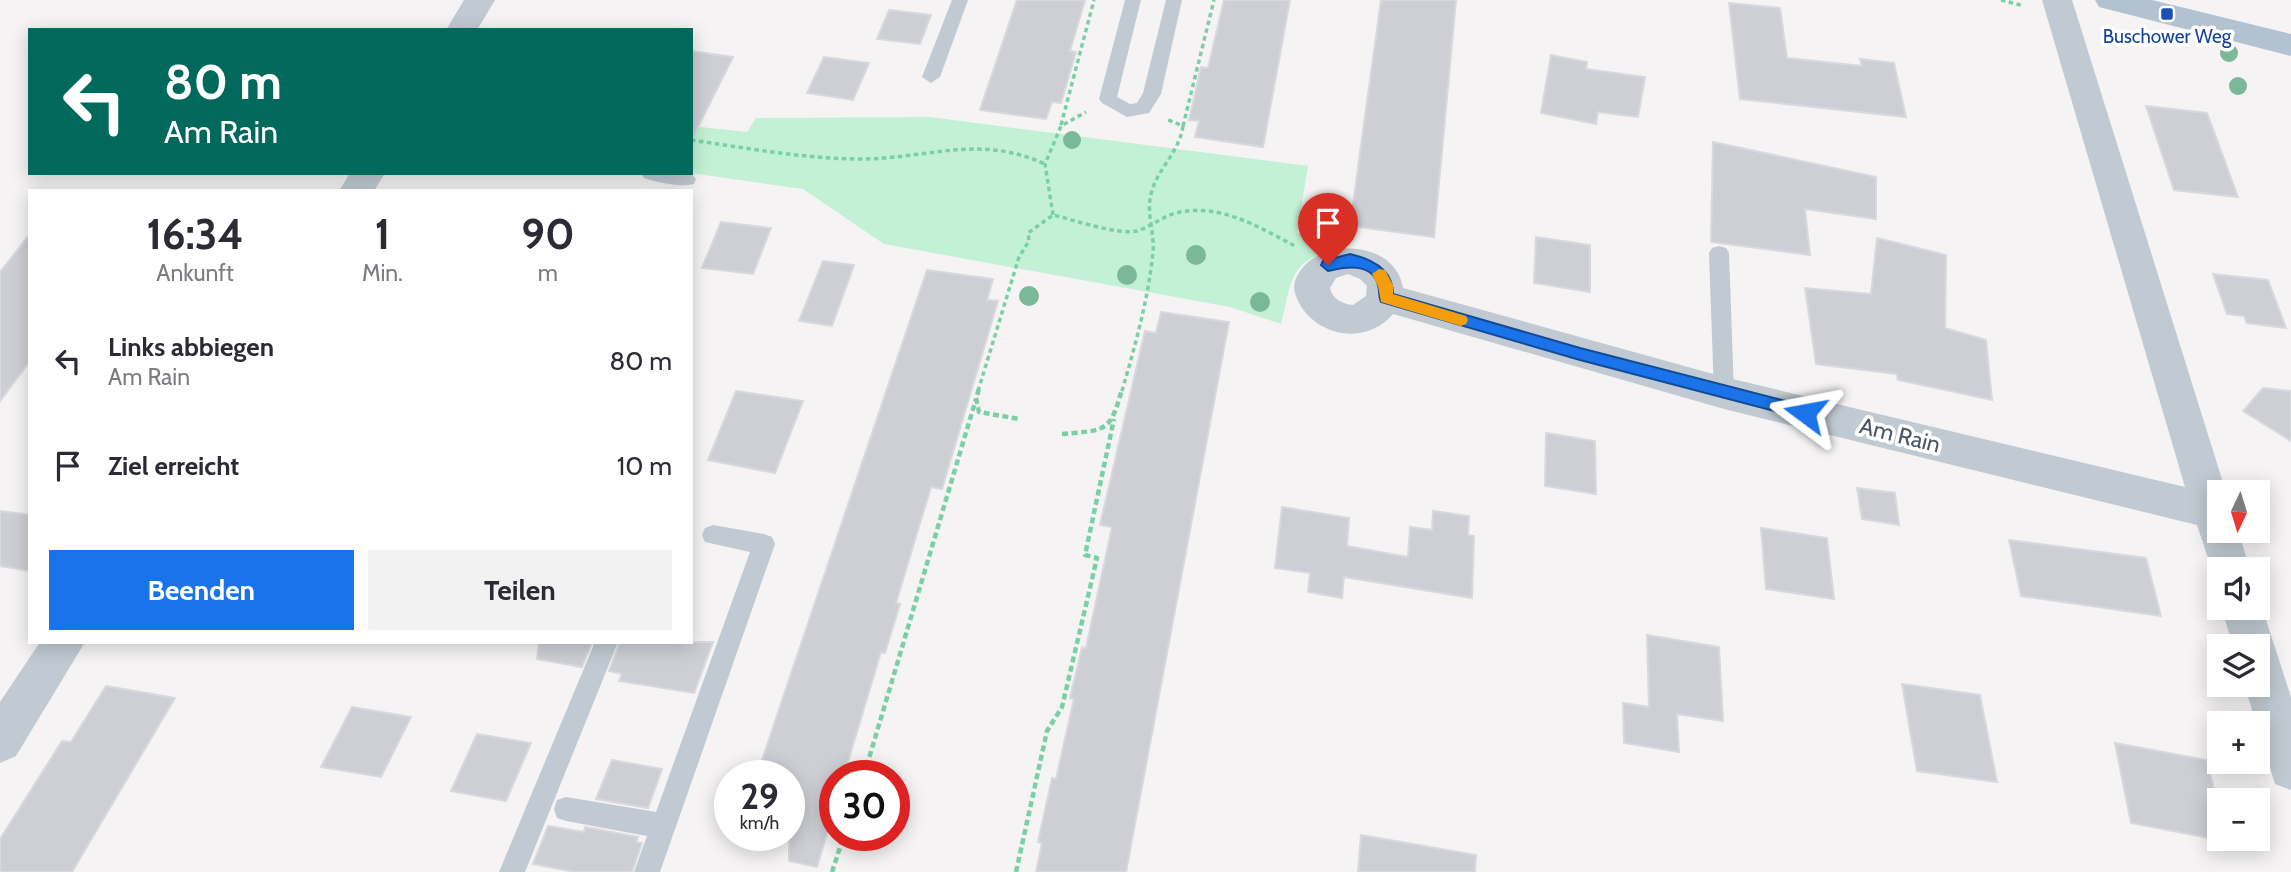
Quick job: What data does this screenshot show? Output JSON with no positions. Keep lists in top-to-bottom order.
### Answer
{
  "streets": {
    "street": ["Am Rain"]
  },
  "places": {
    "transit": ["Buschower Weg"]
  },
  "north": "bottom",
  "page": {
    "turn": ["80 m", "Am Rain"],
    "eta": [
      "16:34",
      "Ankunft",
      "1",
      "Min.",
      "90",
      "m"
    ],
    "list": [
      {
        "name": "Links abbiegen",
        "note": "Am Rain",
        "value": "80 m"
      },
      {
        "name": "Ziel erreicht",
        "value": "10 m"
      }
    ],
    "map_buttons": ["+", "−"],
    "buttons": ["Beenden", "Teilen"],
    "speed": "29 km/h",
    "limit": "30"
  }
}
